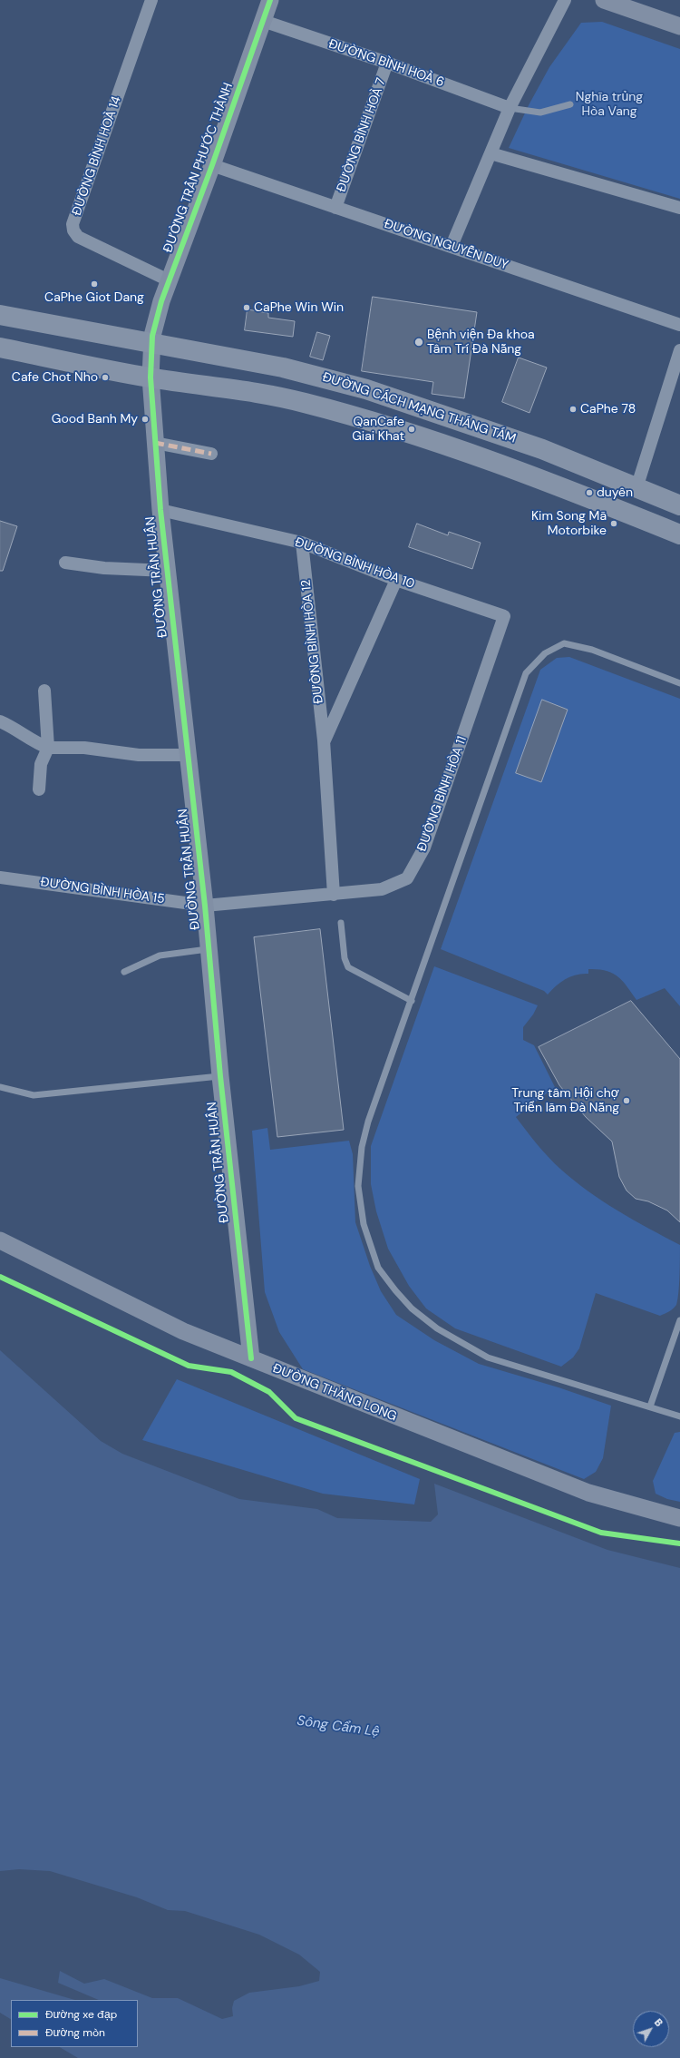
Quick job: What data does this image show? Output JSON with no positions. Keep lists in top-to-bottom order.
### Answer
{
  "streets": {
    "highway": ["ĐƯỜNG CÁCH MẠNG THÁNG TÁM"],
    "street": [
      "ĐƯỜNG BÌNH HOÀ 6",
      "ĐƯỜNG BÌNH HOÀ 7",
      "ĐƯỜNG BÌNH HOÀ 14",
      "ĐƯỜNG TRẦN PHƯỚC THÀNH",
      "ĐƯỜNG NGUYỄN DUY",
      "ĐƯỜNG BÌNH HÒA 10",
      "ĐƯỜNG TRẦN HUẤN",
      "ĐƯỜNG BÌNH HÒA 12",
      "ĐƯỜNG BÌNH HÒA 11",
      "ĐƯỜNG BÌNH HÒA 15",
      "ĐƯỜNG THĂNG LONG"
    ]
  },
  "crossings": [
    ["ĐƯỜNG BÌNH HOÀ 6", "ĐƯỜNG BÌNH HOÀ 7"],
    ["ĐƯỜNG BÌNH HOÀ 6", "ĐƯỜNG TRẦN PHƯỚC THÀNH"],
    ["ĐƯỜNG BÌNH HOÀ 7", "ĐƯỜNG NGUYỄN DUY"],
    ["ĐƯỜNG BÌNH HOÀ 14", "ĐƯỜNG TRẦN PHƯỚC THÀNH"],
    ["ĐƯỜNG TRẦN PHƯỚC THÀNH", "ĐƯỜNG NGUYỄN DUY"],
    ["ĐƯỜNG TRẦN PHƯỚC THÀNH", "ĐƯỜNG CÁCH MẠNG THÁNG TÁM"],
    ["ĐƯỜNG TRẦN PHƯỚC THÀNH", "ĐƯỜNG TRẦN HUẤN"],
    ["ĐƯỜNG CÁCH MẠNG THÁNG TÁM", "ĐƯỜNG TRẦN HUẤN"],
    ["ĐƯỜNG BÌNH HÒA 10", "ĐƯỜNG TRẦN HUẤN"],
    ["ĐƯỜNG BÌNH HÒA 10", "ĐƯỜNG BÌNH HÒA 12"],
    ["ĐƯỜNG BÌNH HÒA 10", "ĐƯỜNG BÌNH HÒA 11"],
    ["ĐƯỜNG TRẦN HUẤN", "ĐƯỜNG BÌNH HÒA 11"],
    ["ĐƯỜNG TRẦN HUẤN", "ĐƯỜNG BÌNH HÒA 15"],
    ["ĐƯỜNG TRẦN HUẤN", "ĐƯỜNG THĂNG LONG"],
    ["ĐƯỜNG BÌNH HÒA 12", "ĐƯỜNG BÌNH HÒA 11"],
    ["ĐƯỜNG BÌNH HÒA 11", "ĐƯỜNG BÌNH HÒA 15"]
  ],
  "water": ["Sông Cẩm Lệ"],
  "parks": ["Nghĩa trủng Hòa Vang"],
  "places": [
    "CaPhe Giot Dang",
    "CaPhe Win Win",
    "Bệnh viện Đa khoa Tâm Trí Đà Nẵng",
    "Cafe Chot Nho",
    "CaPhe 78",
    "Good Banh My",
    "QanCafe Giai Khat",
    "duyên",
    "Kim Song Mã Motorbike",
    "Trung tâm Hội chợ Triển lãm Đà Nẵng"
  ],
  "legend": ["Đường xe đạp", "Đường mòn"],
  "north": "top right"
}
